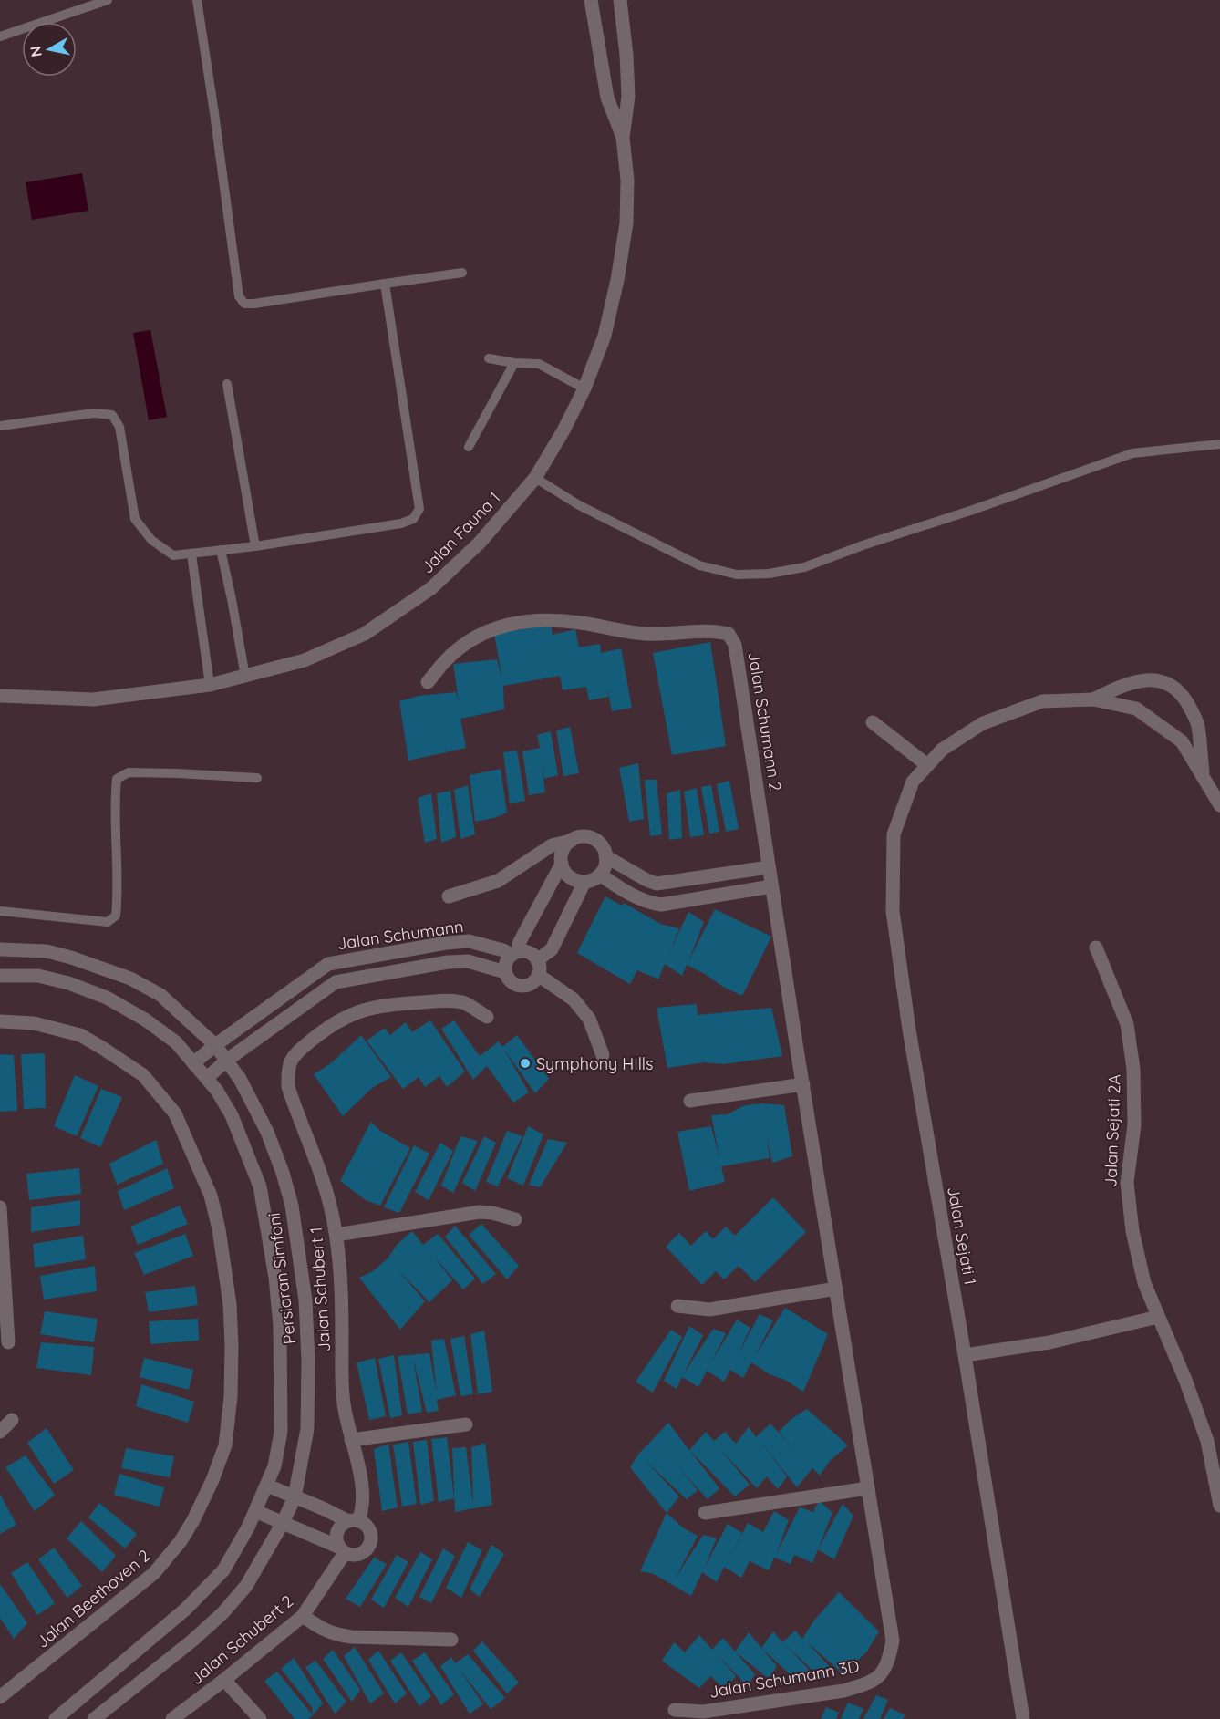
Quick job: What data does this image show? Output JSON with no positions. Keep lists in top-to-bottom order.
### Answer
{
  "streets": {
    "street": [
      "Jalan Fauna 1",
      "Jalan Schumann 2",
      "Jalan Schumann",
      "Jalan Sejati 2A",
      "Jalan Sejati 1",
      "Persiaran Simfoni",
      "Jalan Schubert 1",
      "Jalan Beethoven 2",
      "Jalan Schubert 2",
      "Jalan Schumann 3D"
    ]
  },
  "crossings": [
    ["Jalan Schumann", "Persiaran Simfoni"],
    ["Jalan Schubert 1", "Jalan Schubert 2"]
  ],
  "places": ["Symphony HIlls"],
  "north": "left"
}
